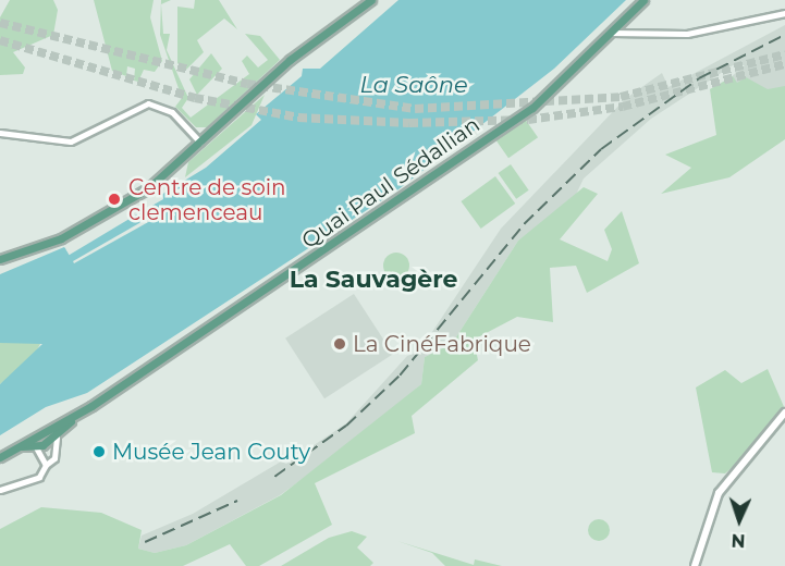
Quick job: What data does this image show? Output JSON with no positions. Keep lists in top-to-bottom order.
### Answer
{
  "streets": {
    "main road": ["Quai Paul Sédallian"]
  },
  "districts": ["La Sauvagère"],
  "water": ["La Saône"],
  "places": ["Centre de soin clemenceau", "La CinéFabrique", "Musée Jean Couty"],
  "north": "bottom"
}
